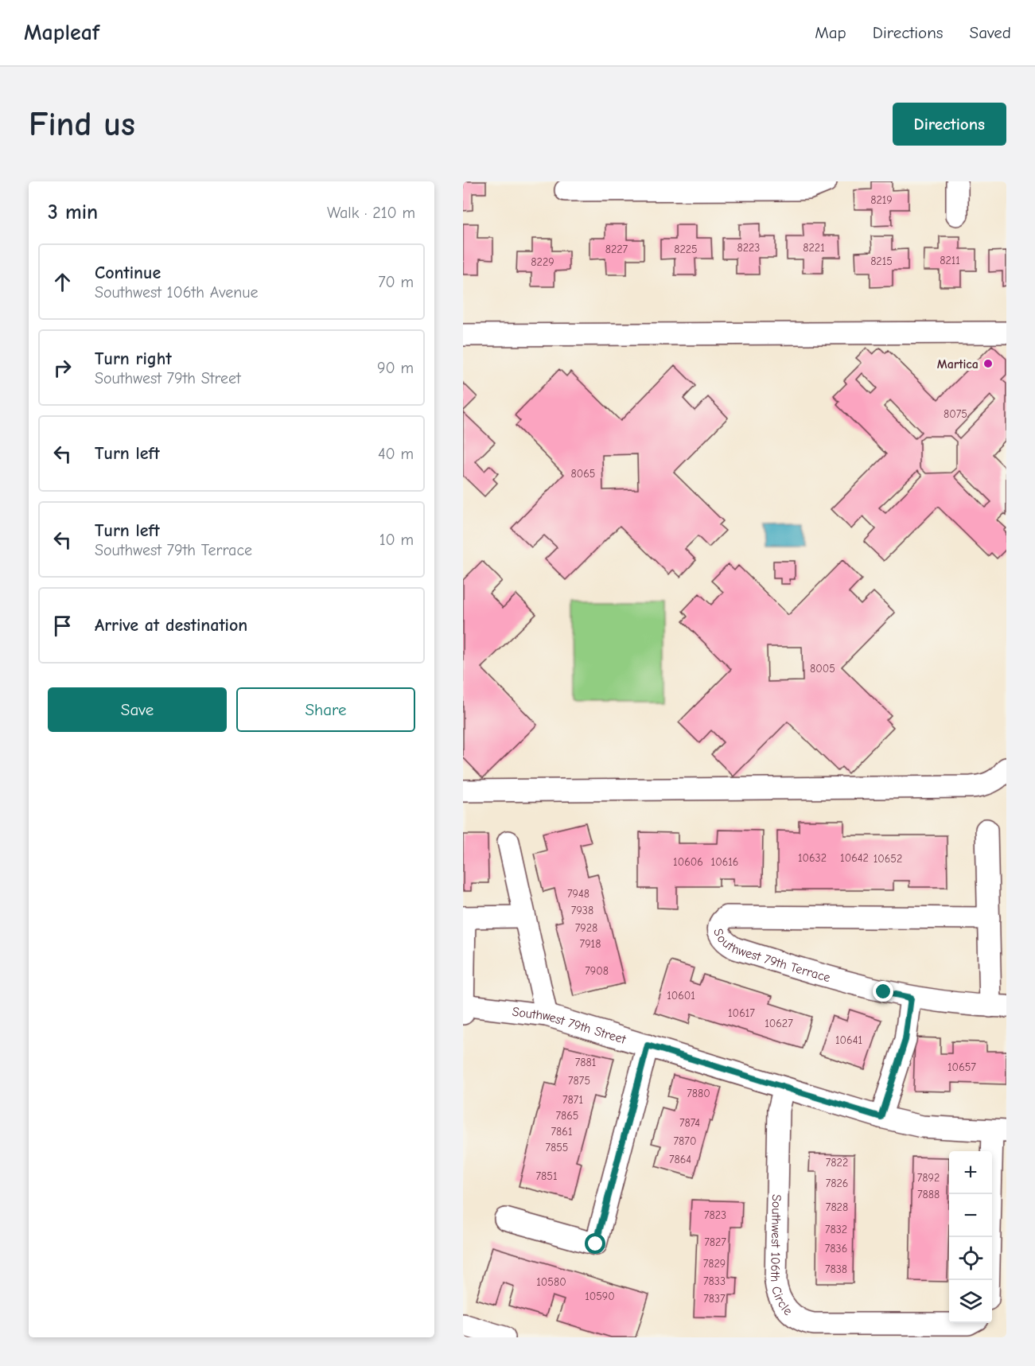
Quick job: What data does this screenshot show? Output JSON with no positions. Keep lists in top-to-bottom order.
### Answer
{
  "streets": {
    "street": ["Southwest 79th Terrace", "Southwest 79th Street", "Southwest 106th Circle"]
  },
  "crossings": [
    ["Southwest 79th Street", "Southwest 106th Circle"]
  ],
  "places": ["Martica"],
  "house_numbers": [
    "8219",
    "8223",
    "8221",
    "8227",
    "8225",
    "8211",
    "8215",
    "8229",
    "8075",
    "8065",
    "8005",
    "10632",
    "10642",
    "10652",
    "10606",
    "10616",
    "7948",
    "7938",
    "7928",
    "7918",
    "7908",
    "10601",
    "10617",
    "10627",
    "10641",
    "7881",
    "10657",
    "7875",
    "7880",
    "7871",
    "7865",
    "7874",
    "7861",
    "7870",
    "7855",
    "7864",
    "7822",
    "7851",
    "7892",
    "7826",
    "7888",
    "7828",
    "7823",
    "7832",
    "7827",
    "7836",
    "7829",
    "7838",
    "7833",
    "10580",
    "10590",
    "7837"
  ],
  "page": {
    "header": "Mapleaf",
    "nav": ["Map", "Directions", "Saved"],
    "buttons": [
      "Directions",
      ["Save", "Share"]
    ],
    "title": "Find us",
    "heading": ["3 min", "Walk · 210 m"],
    "list": [
      ["Continue", "Southwest 106th Avenue", "70 m"],
      ["Turn right", "Southwest 79th Street", "90 m"],
      ["Turn left", "40 m"],
      ["Turn left", "Southwest 79th Terrace", "10 m"],
      "Arrive at destination"
    ],
    "map_buttons": ["+", "−"]
  }
}
